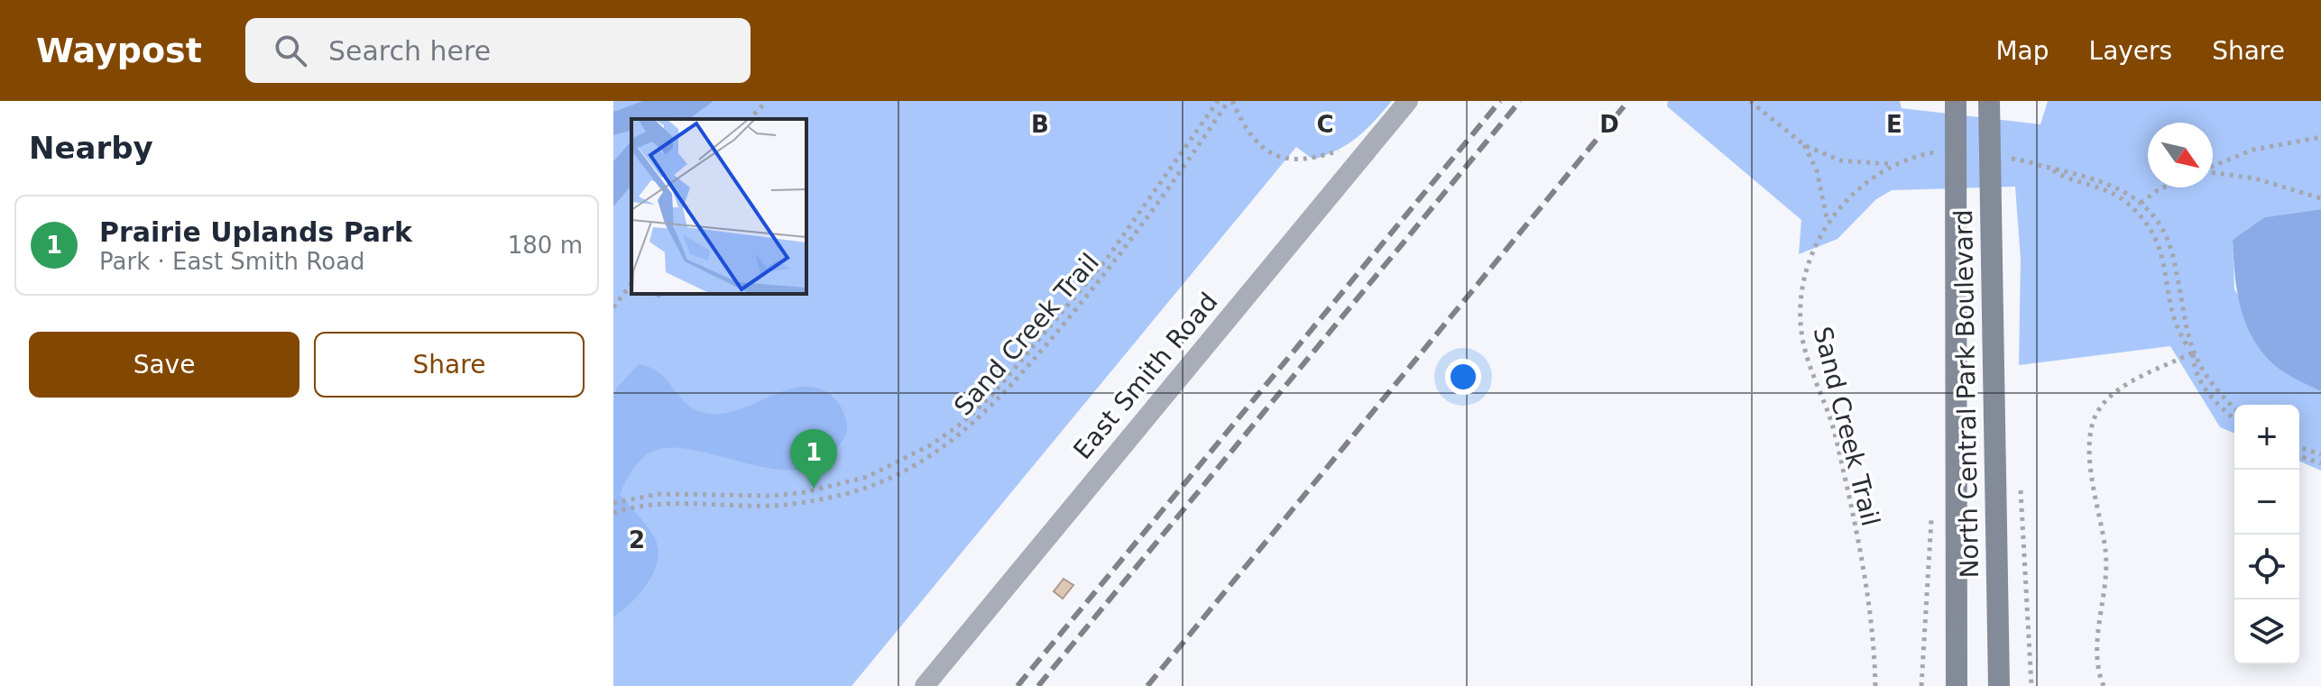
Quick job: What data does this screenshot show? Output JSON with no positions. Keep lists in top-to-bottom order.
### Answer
{
  "streets": {
    "main road": ["North Central Park Boulevard"],
    "street": ["East Smith Road"],
    "path": ["Sand Creek Trail"]
  },
  "north": "bottom right",
  "page": {
    "header": "Waypost",
    "search": "Search here",
    "nav": ["Map", "Layers", "Share"],
    "heading": "Nearby",
    "list": [
      {
        "mark": "1",
        "name": "Prairie Uplands Park",
        "note": "Park · East Smith Road",
        "value": "180 m"
      }
    ],
    "buttons": ["Save", "Share"],
    "map_buttons": ["+", "−"],
    "pins": "1"
  },
  "grid": {
    "columns": [
      "B",
      "C",
      "D",
      "E"
    ],
    "rows": ["2"]
  }
}
